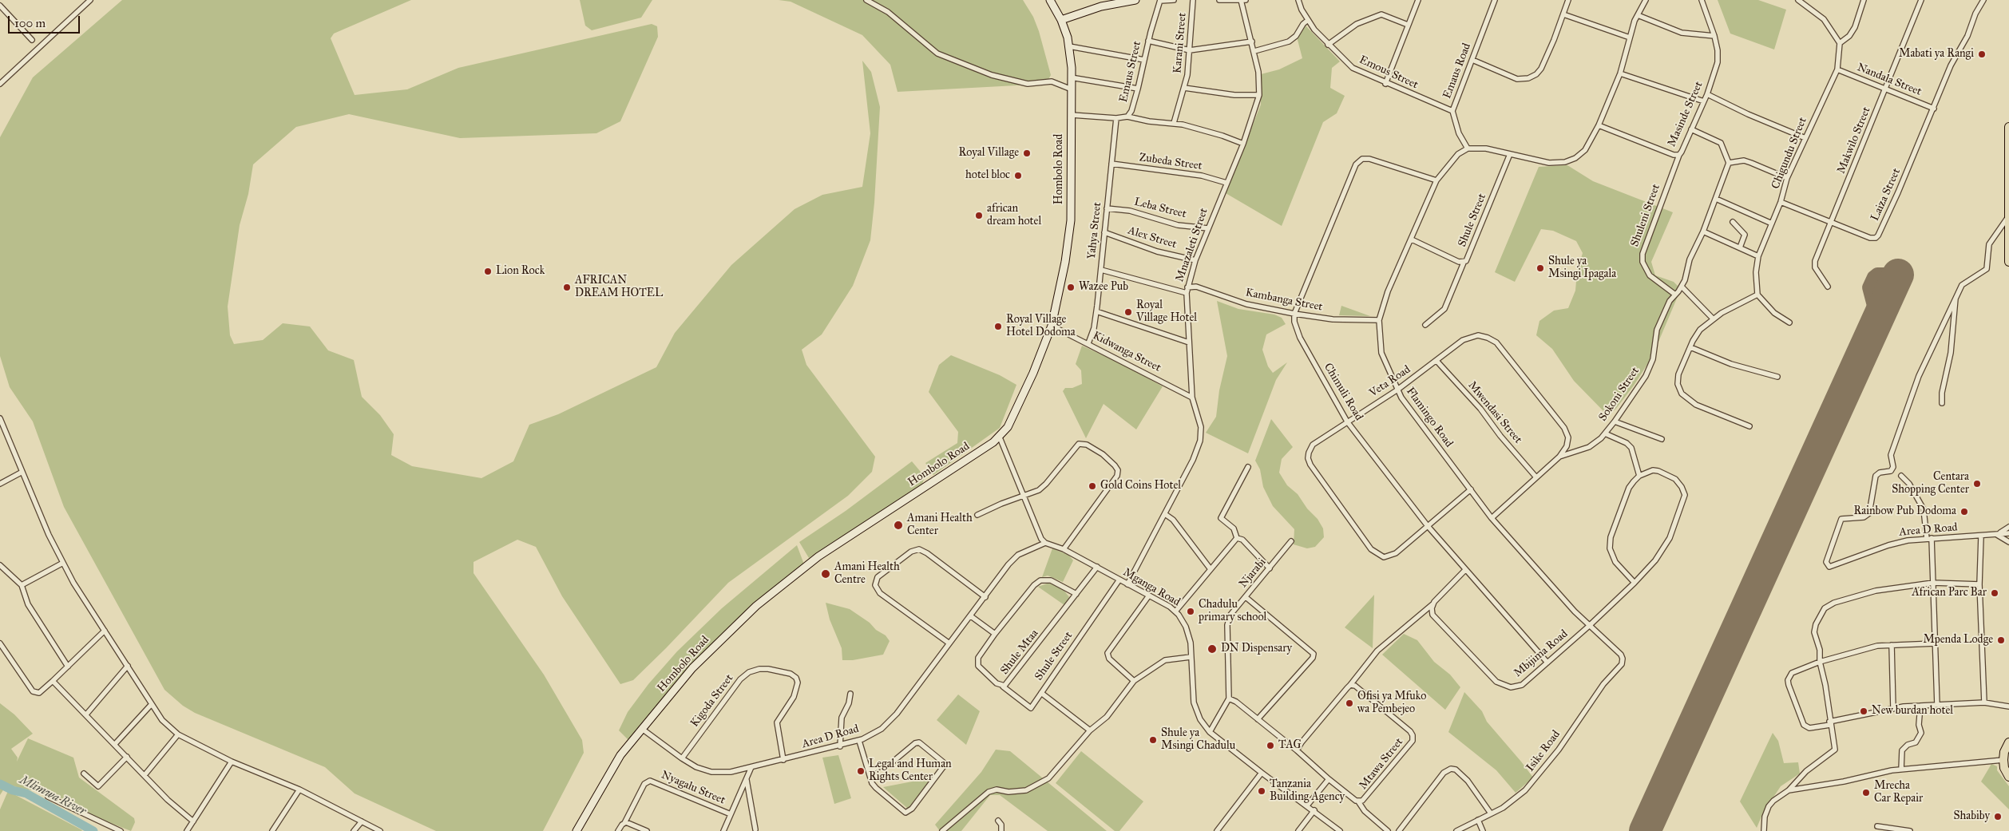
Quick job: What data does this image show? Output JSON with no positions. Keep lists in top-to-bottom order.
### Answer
{
  "streets": {
    "street": [
      "Karani Street",
      "Emaus Road",
      "Emaus Street",
      "Emous Street",
      "Nandala Street",
      "Masinde Street",
      "Makwilo Street",
      "Chigundu Street",
      "Zubeda Street",
      "Hombolo Road",
      "Laiza Street",
      "Leba Street",
      "Shuleni Street",
      "Shule Street",
      "Yahya Street",
      "Alex Street",
      "Mnazaleti Street",
      "Kambanga Street",
      "Kidwanga Street",
      "Veta Road",
      "Chimuli Road",
      "Sokoni Street",
      "Mwendasi Street",
      "Flamingo Road",
      "Area D Road",
      "Njarabi",
      "Mganga Road",
      "Shule Mtaa",
      "Mbijima Road",
      "Kigoda Street",
      "Isike Road",
      "Mtawa Street",
      "Nyagalu Street"
    ]
  },
  "crossings": [
    ["Karani Street", "Mnazaleti Street"],
    ["Emaus Road", "Emous Street"],
    ["Emaus Road", "Flamingo Road"],
    ["Emaus Street", "Hombolo Road"],
    ["Emaus Street", "Yahya Street"],
    ["Nandala Street", "Makwilo Street"],
    ["Nandala Street", "Chigundu Street"],
    ["Nandala Street", "Laiza Street"],
    ["Masinde Street", "Shuleni Street"],
    ["Makwilo Street", "Laiza Street"],
    ["Chigundu Street", "Laiza Street"],
    ["Zubeda Street", "Yahya Street"],
    ["Zubeda Street", "Mnazaleti Street"],
    ["Hombolo Road", "Kidwanga Street"],
    ["Hombolo Road", "Area D Road"],
    ["Leba Street", "Yahya Street"],
    ["Leba Street", "Mnazaleti Street"],
    ["Shuleni Street", "Sokoni Street"],
    ["Shule Street", "Flamingo Road"],
    ["Shule Street", "Mganga Road"],
    ["Yahya Street", "Alex Street"],
    ["Yahya Street", "Kidwanga Street"],
    ["Alex Street", "Mnazaleti Street"],
    ["Mnazaleti Street", "Kambanga Street"],
    ["Mnazaleti Street", "Kidwanga Street"],
    ["Mnazaleti Street", "Mganga Road"],
    ["Kambanga Street", "Chimuli Road"],
    ["Kambanga Street", "Flamingo Road"],
    ["Veta Road", "Chimuli Road"],
    ["Veta Road", "Sokoni Street"],
    ["Veta Road", "Mwendasi Street"],
    ["Veta Road", "Flamingo Road"],
    ["Chimuli Road", "Mbijima Road"],
    ["Flamingo Road", "Mbijima Road"],
    ["Flamingo Road", "Isike Road"],
    ["Area D Road", "Mganga Road"],
    ["Area D Road", "Kigoda Street"],
    ["Area D Road", "Nyagalu Street"],
    ["Njarabi", "Mtawa Street"],
    ["Mganga Road", "Shule Mtaa"]
  ],
  "water": ["Mlimwa River"],
  "places": [
    "Mabati ya Rangi",
    "Royal Village",
    "hotel bloc",
    "african dream hotel",
    "Shule ya Msingi Ipagala",
    "Lion Rock",
    "AFRICAN DREAM HOTEL",
    "Wazee Pub",
    "Royal Village Hotel",
    "Royal Village Hotel Dodoma",
    "Centara Shopping Center",
    "Gold Coins Hotel",
    "Rainbow Pub Dodoma",
    "Amani Health Center",
    "Amani Health Centre",
    "African Parc Bar",
    "Chadulu primary school",
    "Mpenda Lodge",
    "DN Dispensary",
    "Ofisi ya Mfuko wa Pembejeo",
    "New burdan hotel",
    "Shule ya Msingi Chadulu",
    "TAG",
    "Legal and Human Rights Center",
    "Tanzania Building Agency",
    "Mrecha Car Repair",
    "Shabiby"
  ],
  "scale_bar": "100 m"
}
